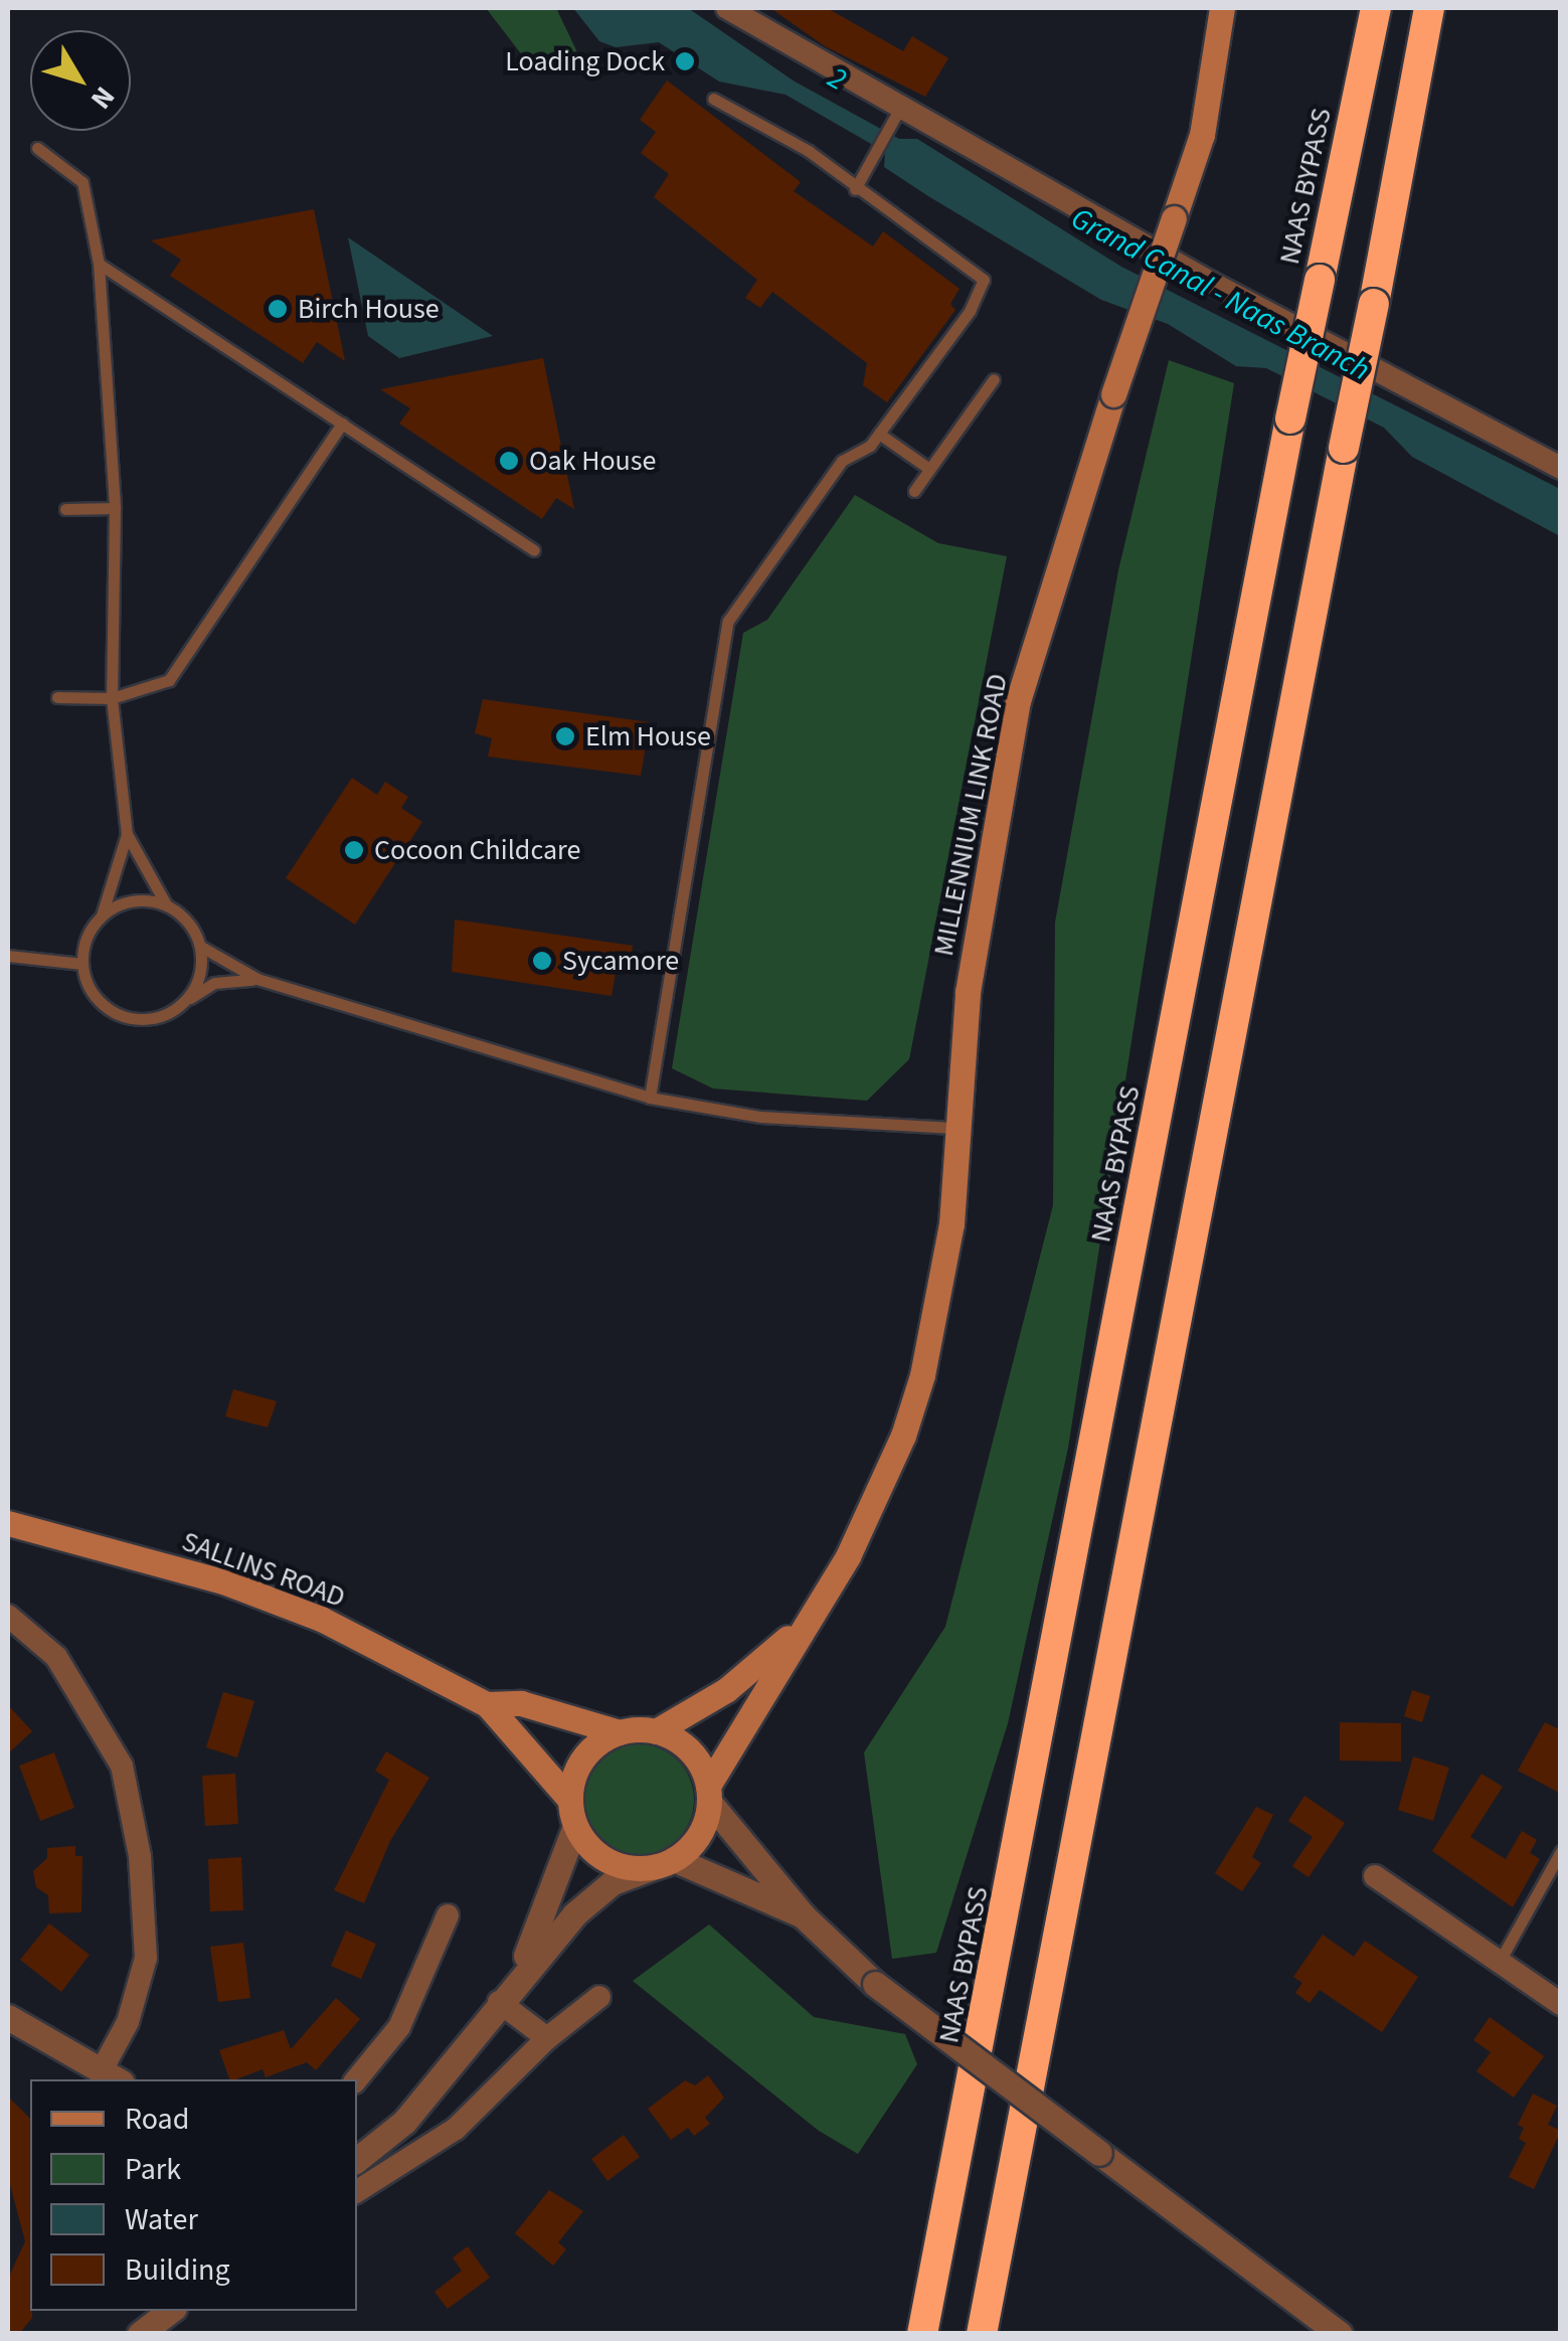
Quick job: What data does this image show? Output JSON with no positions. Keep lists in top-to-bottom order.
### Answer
{
  "streets": {
    "highway": ["NAAS BYPASS"],
    "main road": ["MILLENNIUM LINK ROAD", "SALLINS ROAD"]
  },
  "crossings": [
    ["MILLENNIUM LINK ROAD", "SALLINS ROAD"]
  ],
  "water": ["2", "Grand Canal - Naas Branch"],
  "places": [
    "Loading Dock",
    "Birch House",
    "Oak House",
    "Elm House",
    "Cocoon Childcare",
    "Sycamore"
  ],
  "legend": [
    "Road",
    "Park",
    "Water",
    "Building"
  ],
  "north": "bottom right"
}
